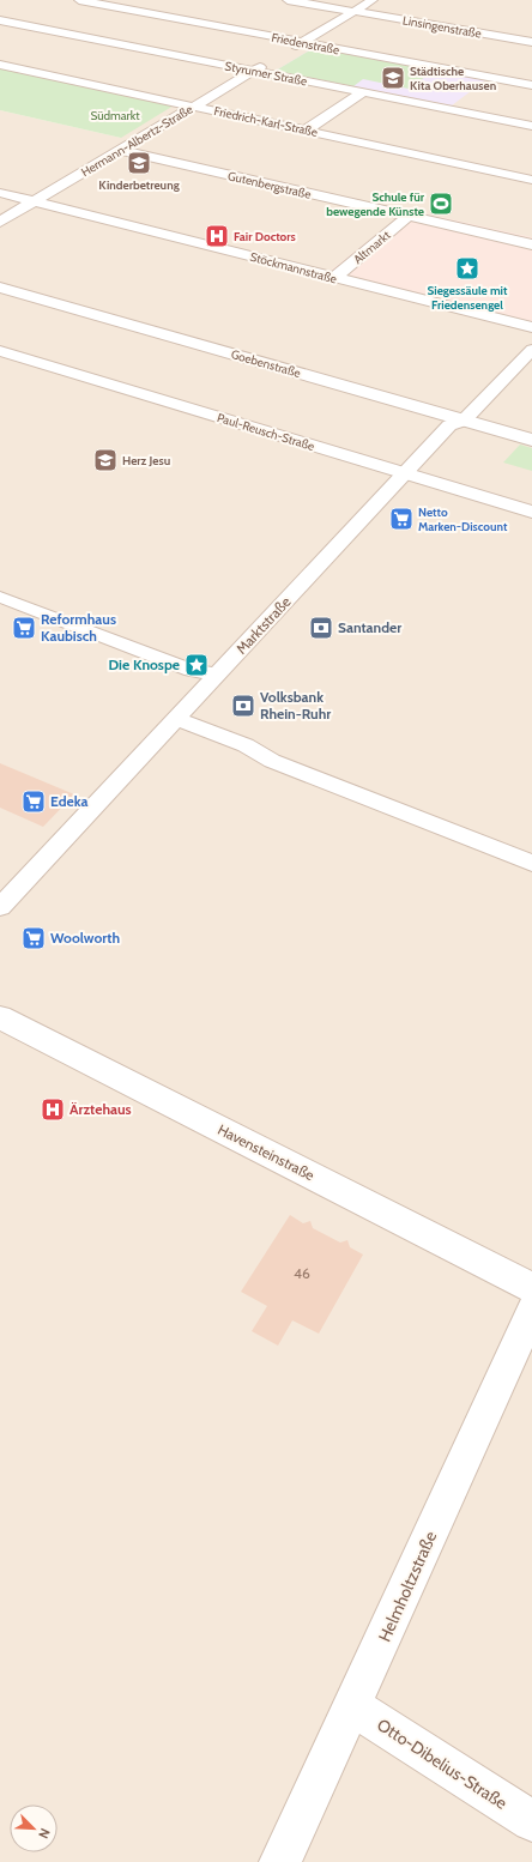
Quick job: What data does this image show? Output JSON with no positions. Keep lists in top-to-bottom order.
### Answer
{
  "streets": {
    "street": [
      "Linsingenstraße",
      "Friedenstraße",
      "Styrumer Straße",
      "Friedrich-Karl-Straße",
      "Hermann-Albertz-Straße",
      "Gutenbergstraße",
      "Altmarkt",
      "Stöckmannstraße",
      "Goebenstraße",
      "Paul-Reusch-Straße",
      "Marktstraße",
      "Havensteinstraße",
      "Helmholtzstraße",
      "Otto-Dibelius-Straße"
    ]
  },
  "crossings": [
    ["Styrumer Straße", "Hermann-Albertz-Straße"],
    ["Friedrich-Karl-Straße", "Hermann-Albertz-Straße"],
    ["Hermann-Albertz-Straße", "Gutenbergstraße"],
    ["Hermann-Albertz-Straße", "Stöckmannstraße"],
    ["Gutenbergstraße", "Altmarkt"],
    ["Altmarkt", "Stöckmannstraße"],
    ["Goebenstraße", "Marktstraße"],
    ["Paul-Reusch-Straße", "Marktstraße"],
    ["Helmholtzstraße", "Otto-Dibelius-Straße"]
  ],
  "parks": ["Südmarkt"],
  "places": {
    "school or university": ["Städtische Kita Oberhausen", "Kinderbetreung", "Herz Jesu"],
    "sports": ["Schule für bewegende Künste"],
    "hospital": ["Fair Doctors", "Ärztehaus"],
    "place": ["Siegessäule mit Friedensengel", "Die Knospe"],
    "supermarket": [
      "Netto Marken-Discount",
      "Reformhaus Kaubisch",
      "Edeka",
      "Woolworth"
    ],
    "bank": ["Santander", "Volksbank Rhein-Ruhr"]
  },
  "house_numbers": ["46"],
  "north": "bottom right"
}
